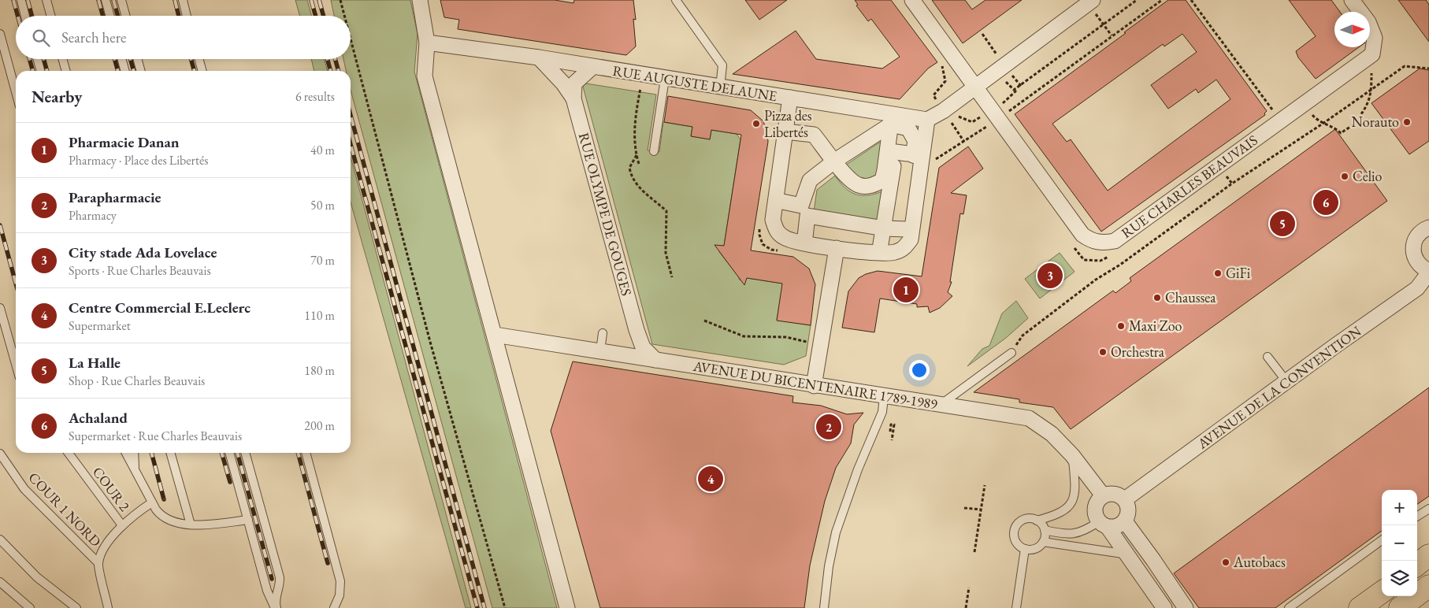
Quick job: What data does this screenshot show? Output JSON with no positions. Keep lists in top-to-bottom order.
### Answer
{
  "streets": {
    "street": [
      "RUE AUGUSTE DELAUNE",
      "RUE CHARLES BEAUVAIS",
      "RUE OLYMPE DE GOUGES",
      "AVENUE DU BICENTENAIRE 1789-1989",
      "AVENUE DE LA CONVENTION"
    ],
    "lane": ["COUR 2", "COUR 1 NORD"]
  },
  "crossings": [
    ["RUE AUGUSTE DELAUNE", "RUE OLYMPE DE GOUGES"],
    ["RUE OLYMPE DE GOUGES", "AVENUE DU BICENTENAIRE 1789-1989"],
    ["AVENUE DU BICENTENAIRE 1789-1989", "AVENUE DE LA CONVENTION"]
  ],
  "places": [
    "Norauto",
    "Pizza des Libertés",
    "Celio",
    "GiFi",
    "Chaussea",
    "Maxi Zoo",
    "Orchestra",
    "Autobacs"
  ],
  "north": "right",
  "page": {
    "search": "Search here",
    "heading": ["Nearby", "6 results"],
    "list": [
      {
        "mark": "1",
        "name": "Pharmacie Danan",
        "note": "Pharmacy · Place des Libertés",
        "value": "40 m"
      },
      {
        "mark": "2",
        "name": "Parapharmacie",
        "note": "Pharmacy",
        "value": "50 m"
      },
      {
        "mark": "3",
        "name": "City stade Ada Lovelace",
        "note": "Sports · Rue Charles Beauvais",
        "value": "70 m"
      },
      {
        "mark": "4",
        "name": "Centre Commercial E.Leclerc",
        "note": "Supermarket",
        "value": "110 m"
      },
      {
        "mark": "5",
        "name": "La Halle",
        "note": "Shop · Rue Charles Beauvais",
        "value": "180 m"
      },
      {
        "mark": "6",
        "name": "Achaland",
        "note": "Supermarket · Rue Charles Beauvais",
        "value": "200 m"
      }
    ],
    "pins": [
      "6",
      "5",
      "3",
      "1",
      "2",
      "4"
    ],
    "map_buttons": ["+", "−"]
  }
}
